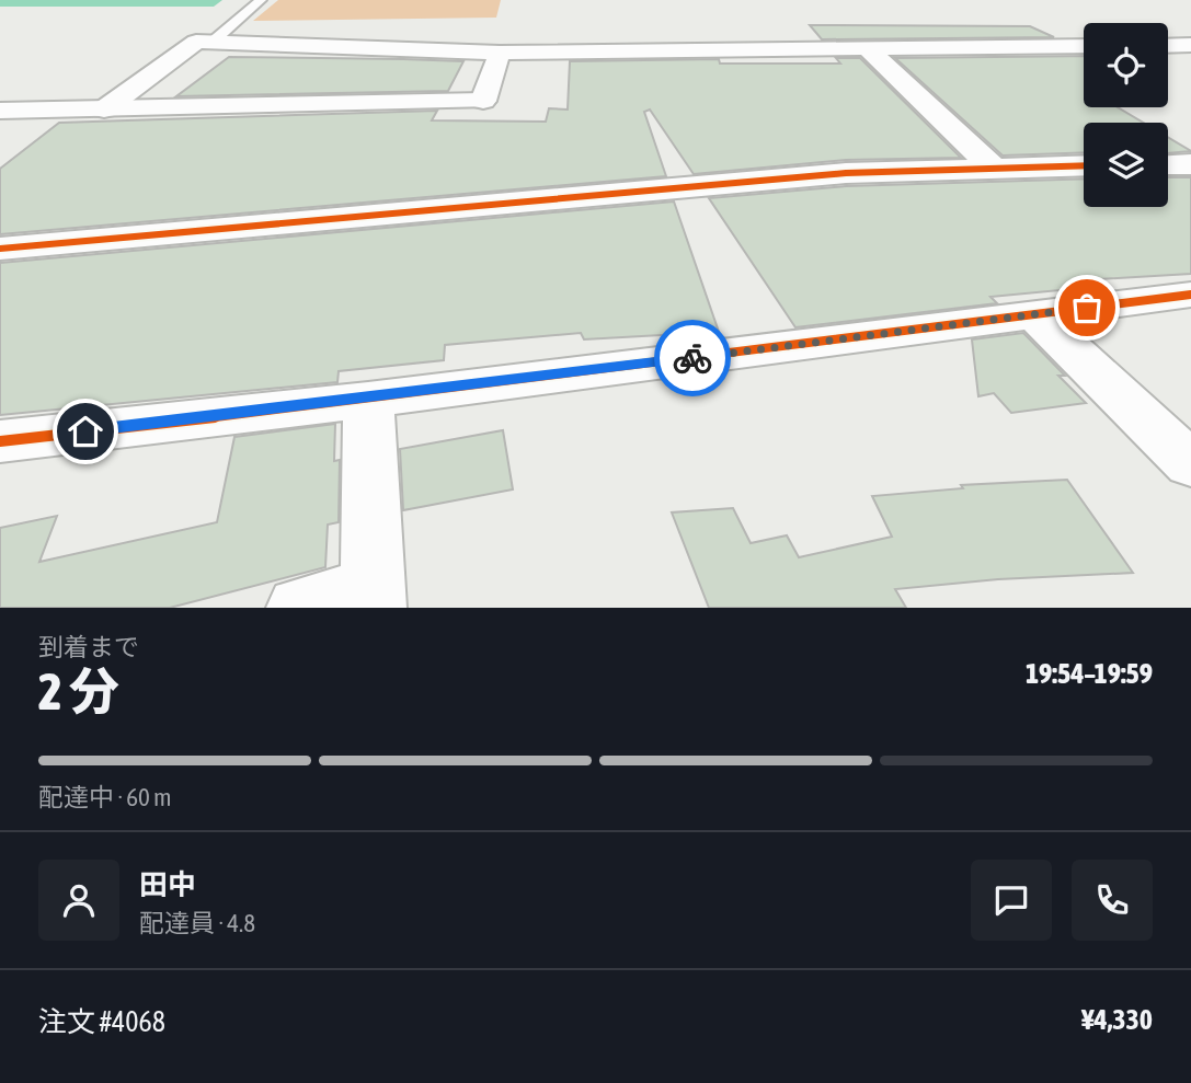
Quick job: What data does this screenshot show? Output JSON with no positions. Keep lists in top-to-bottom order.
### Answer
{
  "page": {
    "heading": ["2 分", "到着まで", "19:54–19:59"],
    "panel": [
      "田中",
      "配達員 · 4.8",
      "注文 #4068",
      "¥4,330"
    ],
    "bar": "配達中 · 60 m"
  }
}
